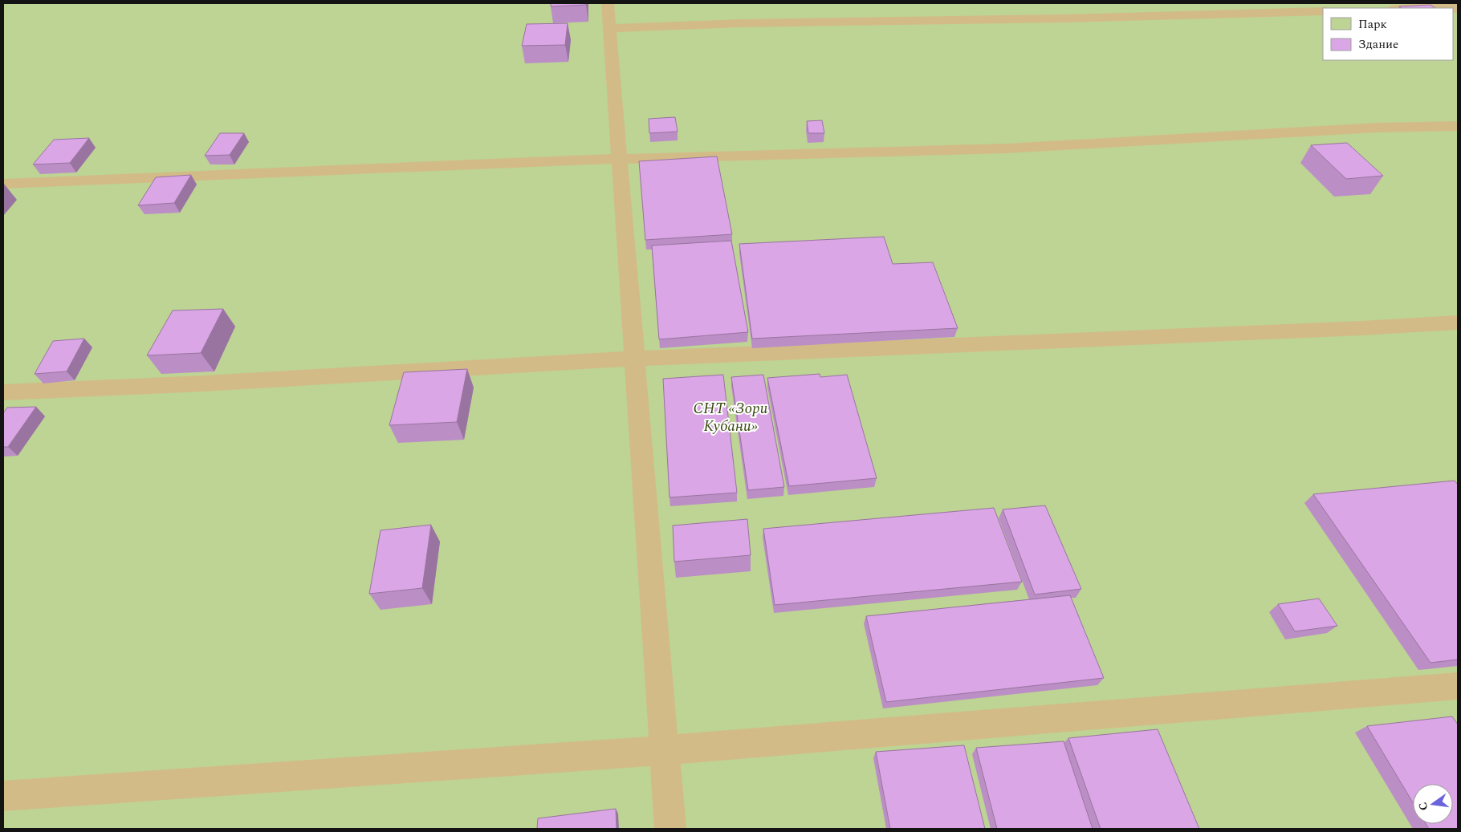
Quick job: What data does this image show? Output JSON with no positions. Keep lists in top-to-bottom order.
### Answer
{
  "parks": ["СНТ «Зори Кубани»"],
  "legend": ["Парк", "Здание"],
  "north": "left"
}
